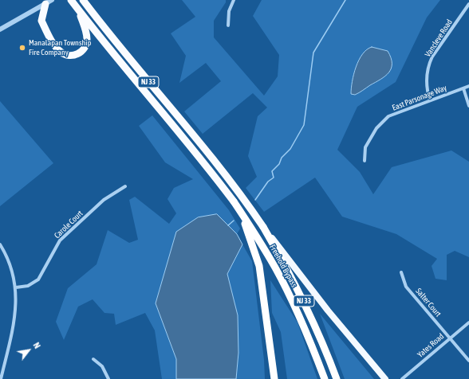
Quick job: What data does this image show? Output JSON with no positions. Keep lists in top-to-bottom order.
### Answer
{
  "streets": {
    "highway": ["NJ 33", "Freehold Bypass"],
    "street": [
      "Vancleve Road",
      "East Parsonage Way",
      "Carole Court",
      "Salter Court",
      "Yates Road"
    ]
  },
  "crossings": [
    ["Vancleve Road", "East Parsonage Way"],
    ["NJ 33", "Freehold Bypass"],
    ["Salter Court", "Yates Road"]
  ],
  "places": ["Manalapan Township Fire Company"],
  "north": "top right"
}
